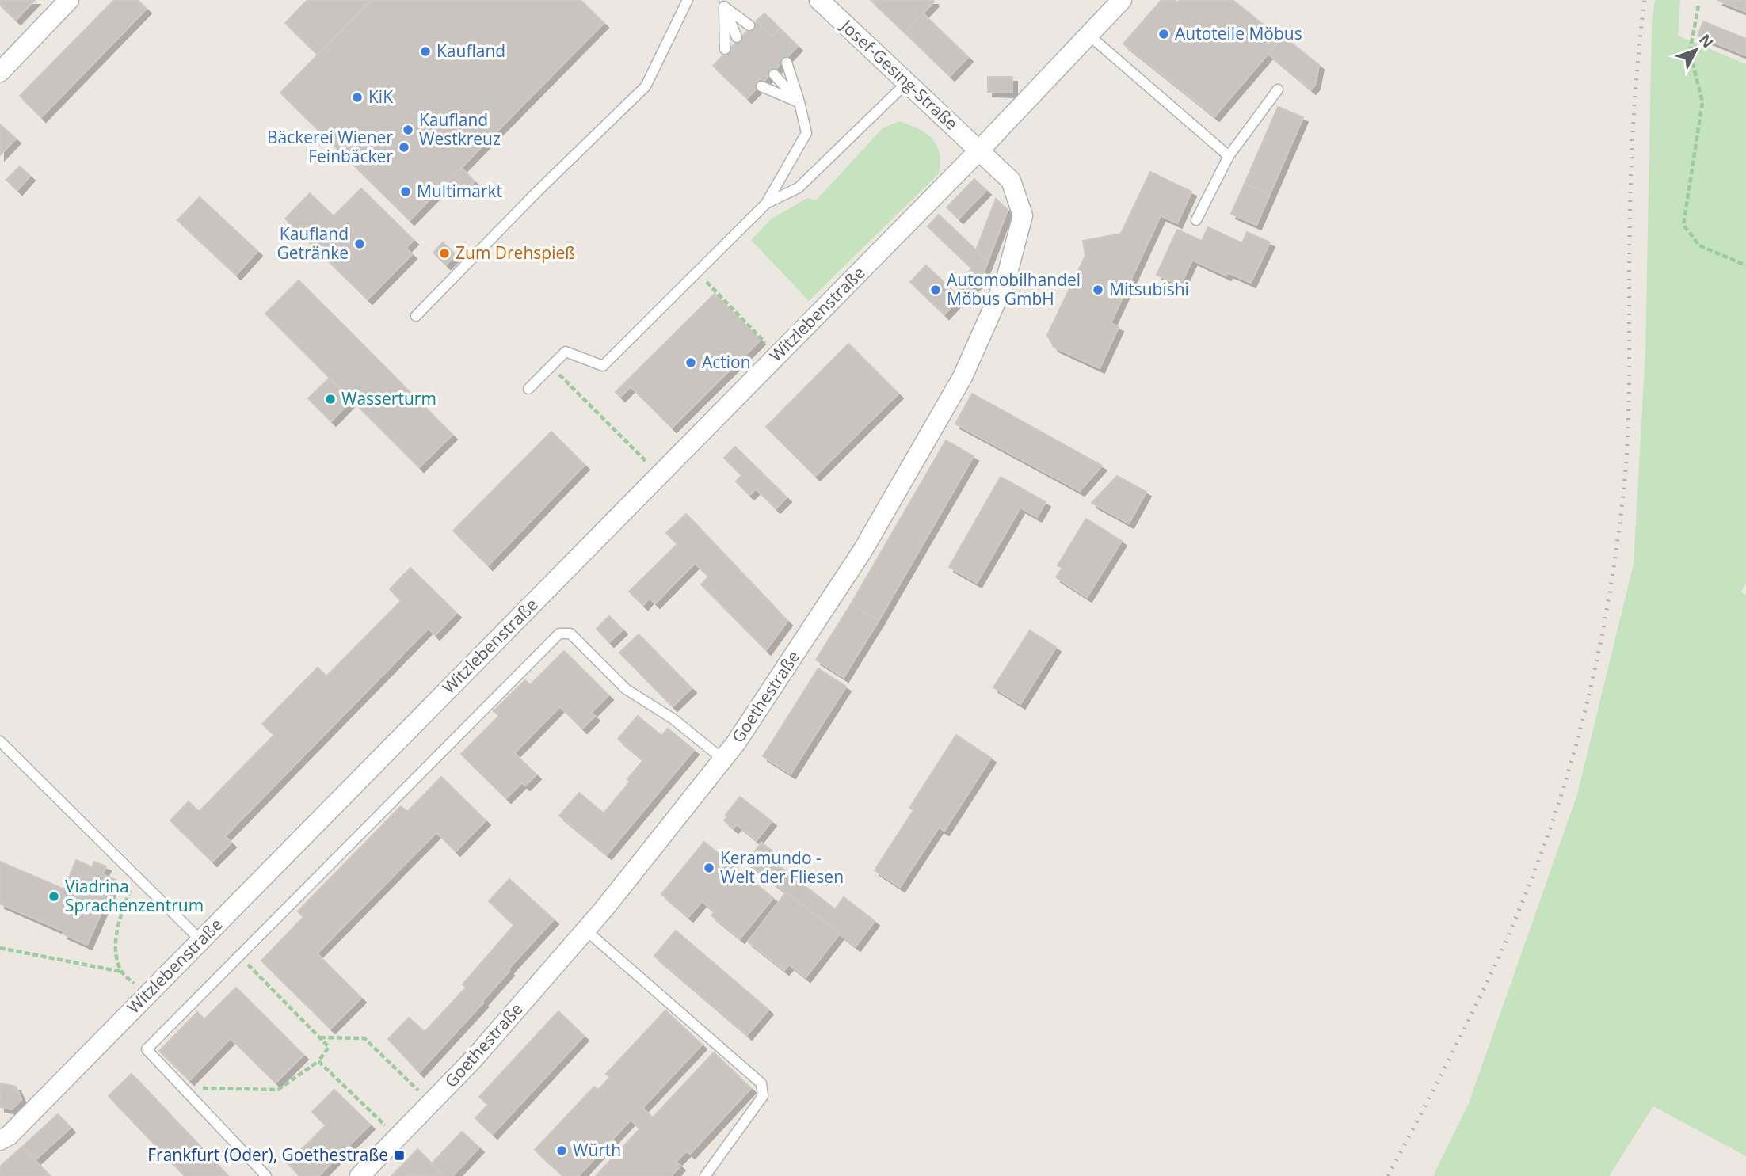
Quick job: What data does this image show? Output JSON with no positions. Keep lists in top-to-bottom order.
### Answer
{
  "streets": {
    "street": ["Josef-Gesing-Straße", "Witzlebenstraße", "Goethestraße"]
  },
  "crossings": [
    ["Josef-Gesing-Straße", "Witzlebenstraße"],
    ["Josef-Gesing-Straße", "Goethestraße"],
    ["Witzlebenstraße", "Goethestraße"]
  ],
  "places": {
    "other": [
      "Autoteile Möbus",
      "Kaufland",
      "KiK",
      "Kaufland Westkreuz",
      "Bäckerei Wiener Feinbäcker",
      "Multimarkt",
      "Kaufland Getränke",
      "Zum Drehspieß",
      "Automobilhandel Möbus GmbH",
      "Mitsubishi",
      "Action",
      "Wasserturm",
      "Keramundo - Welt der Fliesen",
      "Viadrina Sprachenzentrum",
      "Würth"
    ],
    "transit": ["Frankfurt (Oder), Goethestraße"]
  },
  "north": "top right"
}
